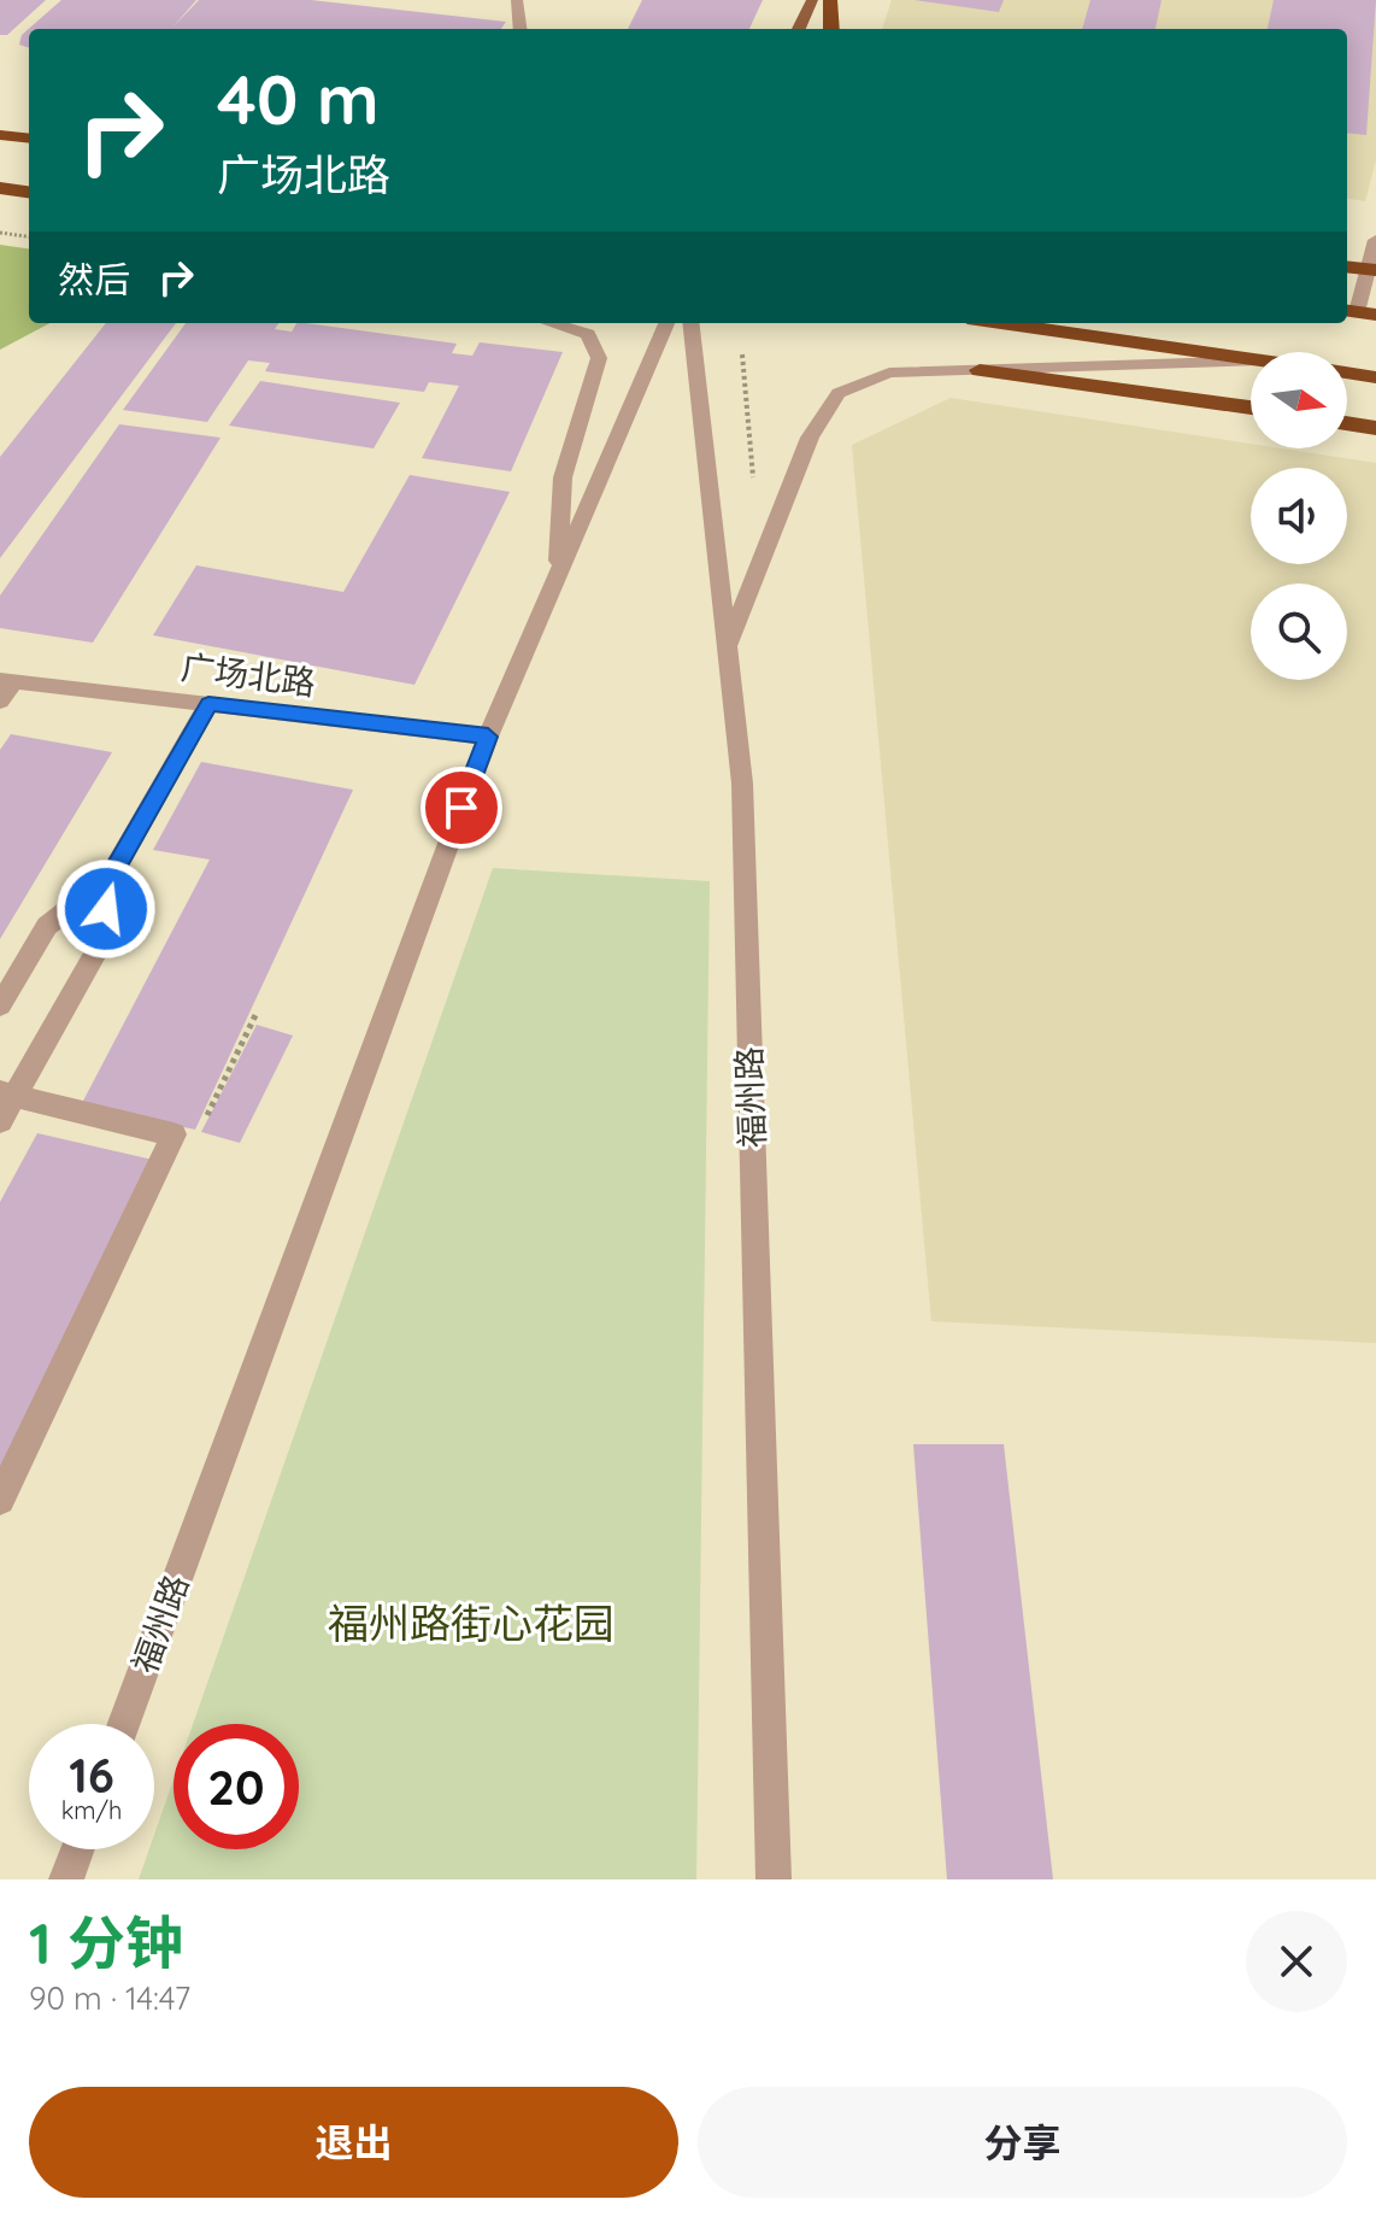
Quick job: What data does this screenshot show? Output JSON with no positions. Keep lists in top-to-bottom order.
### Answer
{
  "streets": {
    "street": ["广场北路", "福州路"]
  },
  "crossings": [
    ["广场北路", "福州路"]
  ],
  "parks": ["福州路街心花园"],
  "north": "right",
  "page": {
    "turn": ["40 m", "广场北路"],
    "then": "然后",
    "speed": "16 km/h",
    "limit": "20",
    "heading": ["1 分钟", "90 m · 14:47"],
    "buttons": ["退出", "分享"]
  }
}
